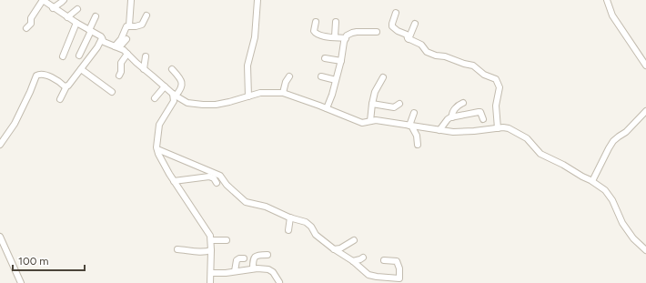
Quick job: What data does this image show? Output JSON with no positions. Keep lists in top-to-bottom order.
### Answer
{
  "scale_bar": "100 m"
}
